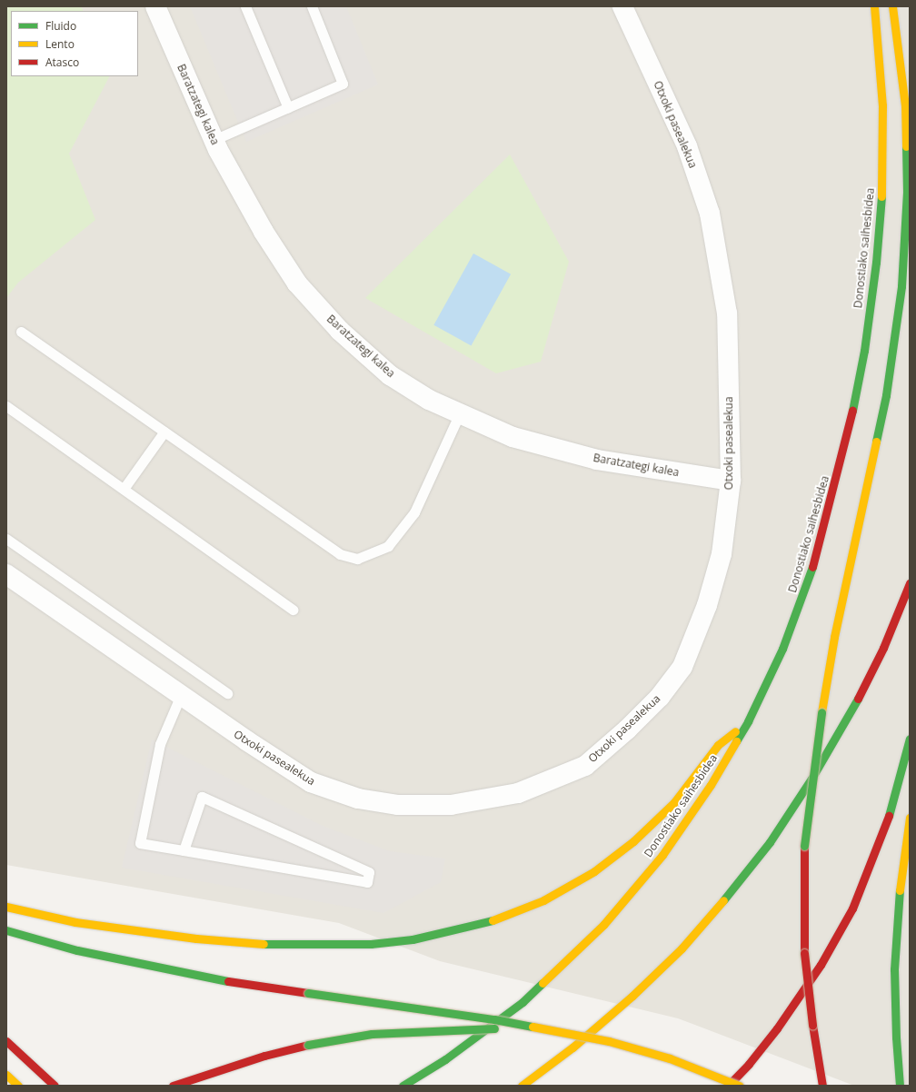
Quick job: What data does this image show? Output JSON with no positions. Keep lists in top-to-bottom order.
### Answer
{
  "streets": {
    "highway": ["Donostiako saihesbidea"],
    "street": ["Baratzategi kalea", "Otxoki pasealekua"]
  },
  "crossings": [
    ["Baratzategi kalea", "Otxoki pasealekua"]
  ],
  "legend": ["Fluido", "Lento", "Atasco"]
}
